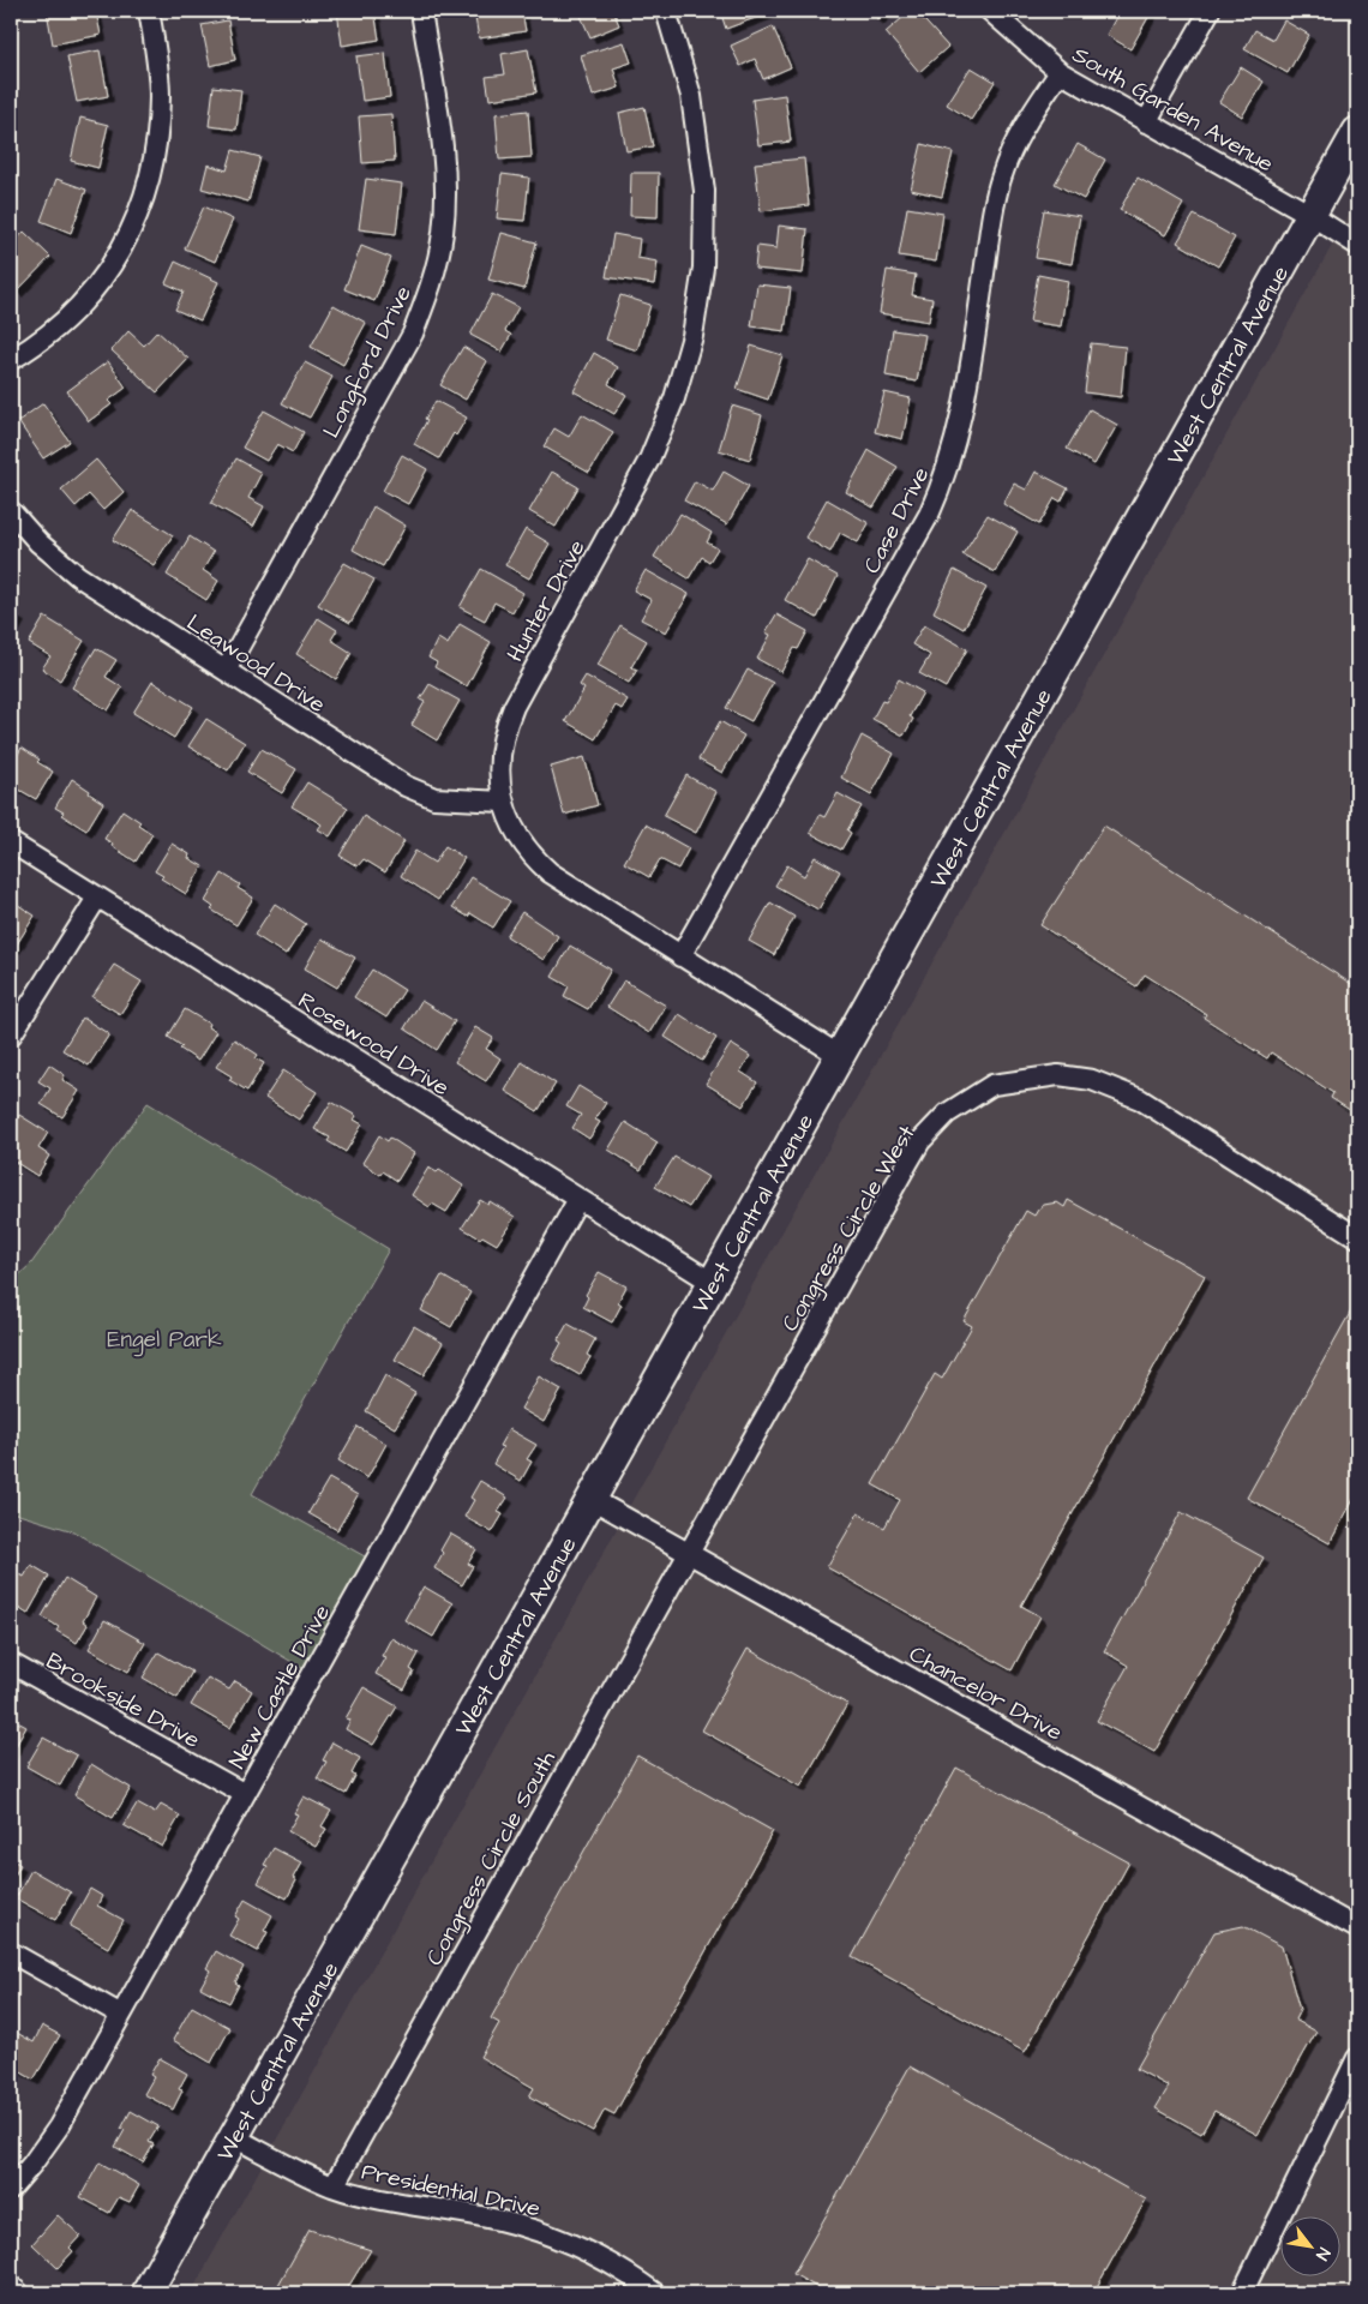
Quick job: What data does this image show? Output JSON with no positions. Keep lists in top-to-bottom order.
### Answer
{
  "streets": {
    "street": [
      "South Garden Avenue",
      "Longford Drive",
      "West Central Avenue",
      "Case Drive",
      "Hunter Drive",
      "Leawood Drive",
      "Rosewood Drive",
      "Congress Circle West",
      "New Castle Drive",
      "Chancelor Drive",
      "Brookside Drive",
      "Congress Circle South",
      "Presidential Drive"
    ]
  },
  "crossings": [
    ["South Garden Avenue", "West Central Avenue"],
    ["South Garden Avenue", "Case Drive"],
    ["Longford Drive", "Leawood Drive"],
    ["West Central Avenue", "Hunter Drive"],
    ["West Central Avenue", "Rosewood Drive"],
    ["West Central Avenue", "Chancelor Drive"],
    ["West Central Avenue", "Presidential Drive"],
    ["Case Drive", "Hunter Drive"],
    ["Hunter Drive", "Leawood Drive"],
    ["Rosewood Drive", "New Castle Drive"],
    ["Congress Circle West", "Chancelor Drive"],
    ["Congress Circle West", "Congress Circle South"],
    ["New Castle Drive", "Brookside Drive"],
    ["Chancelor Drive", "Congress Circle South"],
    ["Congress Circle South", "Presidential Drive"]
  ],
  "parks": ["Engel Park"],
  "north": "bottom right"
}
